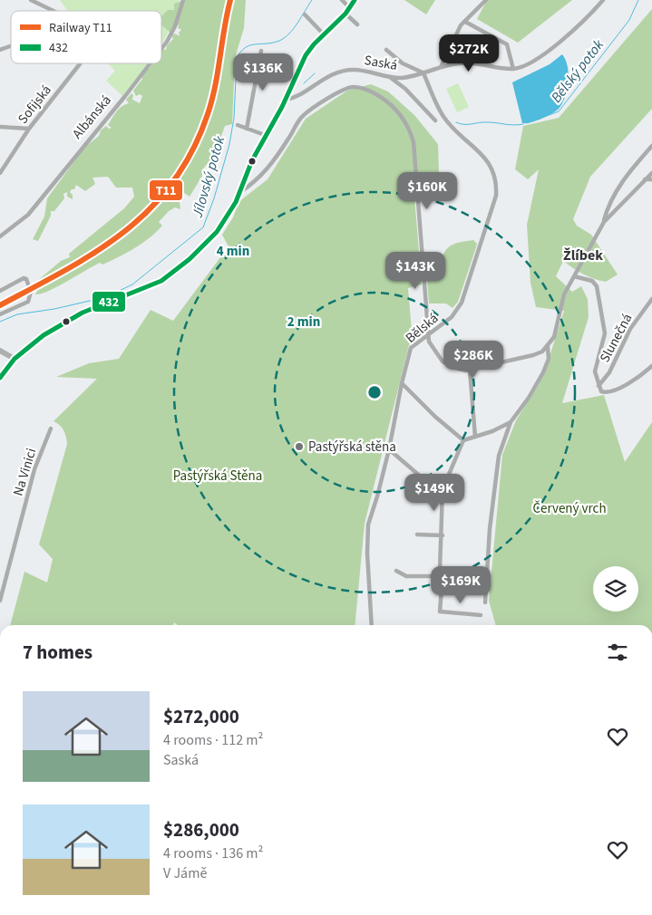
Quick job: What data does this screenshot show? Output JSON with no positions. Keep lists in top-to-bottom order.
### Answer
{
  "streets": {
    "street": [
      "Saská",
      "Sofijská",
      "Albánská",
      "Bělská",
      "Slunečná",
      "Na Vinici"
    ]
  },
  "crossings": [
    ["Saská", "Bělská"]
  ],
  "districts": ["Žlíbek"],
  "water": ["Bělský potok", "Jílovský potok"],
  "parks": ["Pastýřská Stěna", "Červený vrch"],
  "places": ["Pastýřská stěna"],
  "lines": ["rail line T11", "transit line 432"],
  "legend": ["Railway T11", "432"],
  "page": {
    "price": [
      "$272K",
      "$136K",
      "$160K",
      "$143K",
      "$286K",
      "$149K",
      "$169K"
    ],
    "heading": "7 homes",
    "list": [
      {
        "name": "$272,000",
        "note": "4 rooms · 112 m² · Saská"
      },
      {
        "name": "$286,000",
        "note": "4 rooms · 136 m² · V Jámě"
      }
    ]
  },
  "rings": ["4 min", "2 min"]
}
